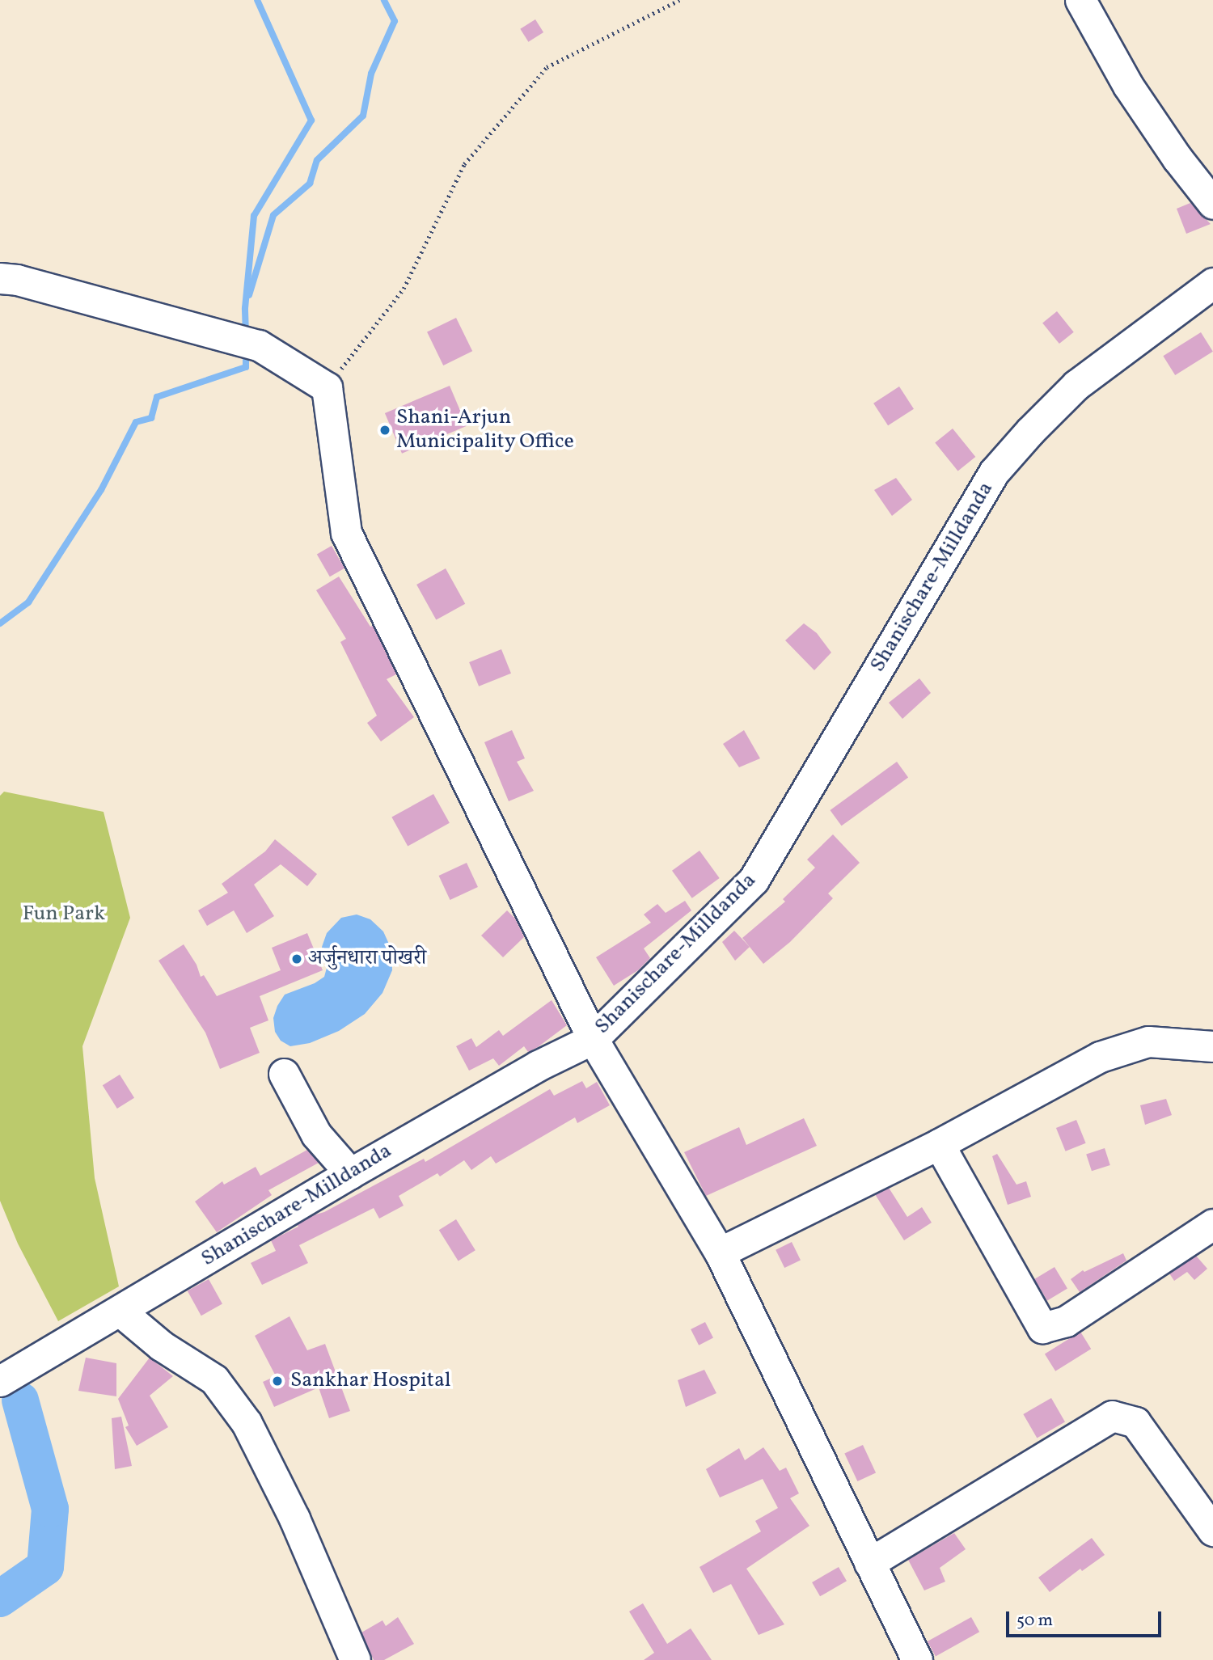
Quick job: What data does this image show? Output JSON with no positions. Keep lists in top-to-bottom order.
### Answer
{
  "streets": {
    "street": ["Shanischare-Milldanda"]
  },
  "parks": ["Fun Park"],
  "places": ["Shani-Arjun Municipality Office", "अर्जुनधारा पोखरी", "Sankhar Hospital"],
  "scale_bar": "50 m"
}
